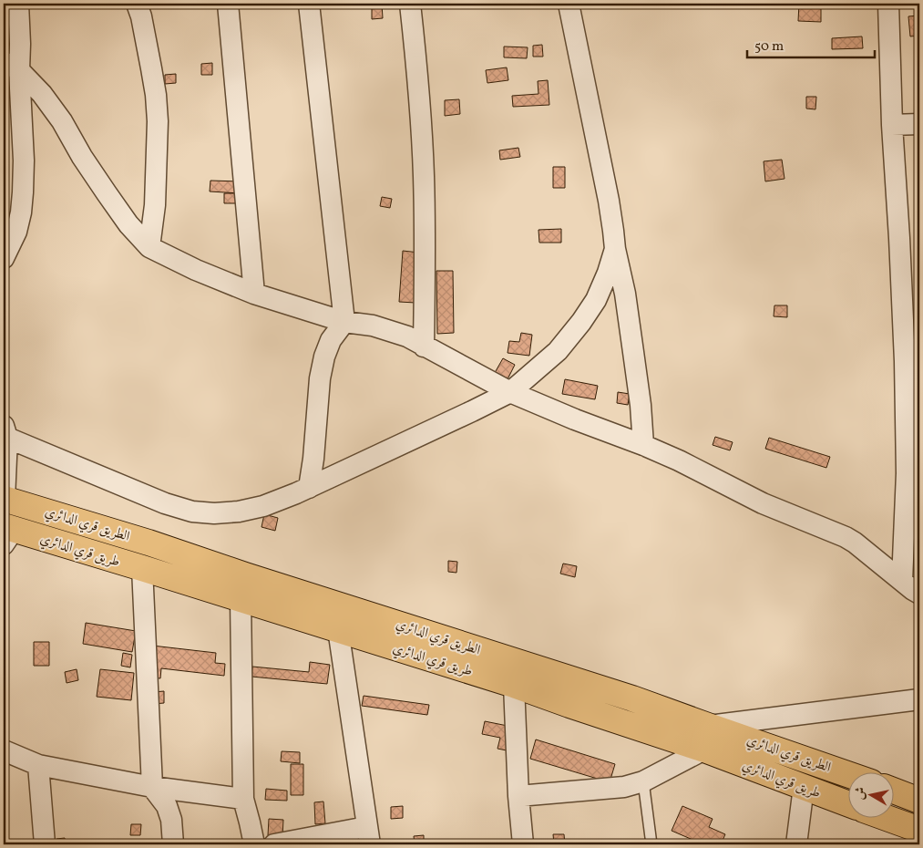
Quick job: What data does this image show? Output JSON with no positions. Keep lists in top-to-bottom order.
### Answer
{
  "streets": {
    "highway": ["الطريق قري الدائري", "طريق قري الدائري"]
  },
  "crossings": [
    ["الطريق قري الدائري", "طريق قري الدائري"]
  ],
  "scale_bar": "50 m",
  "north": "left"
}
